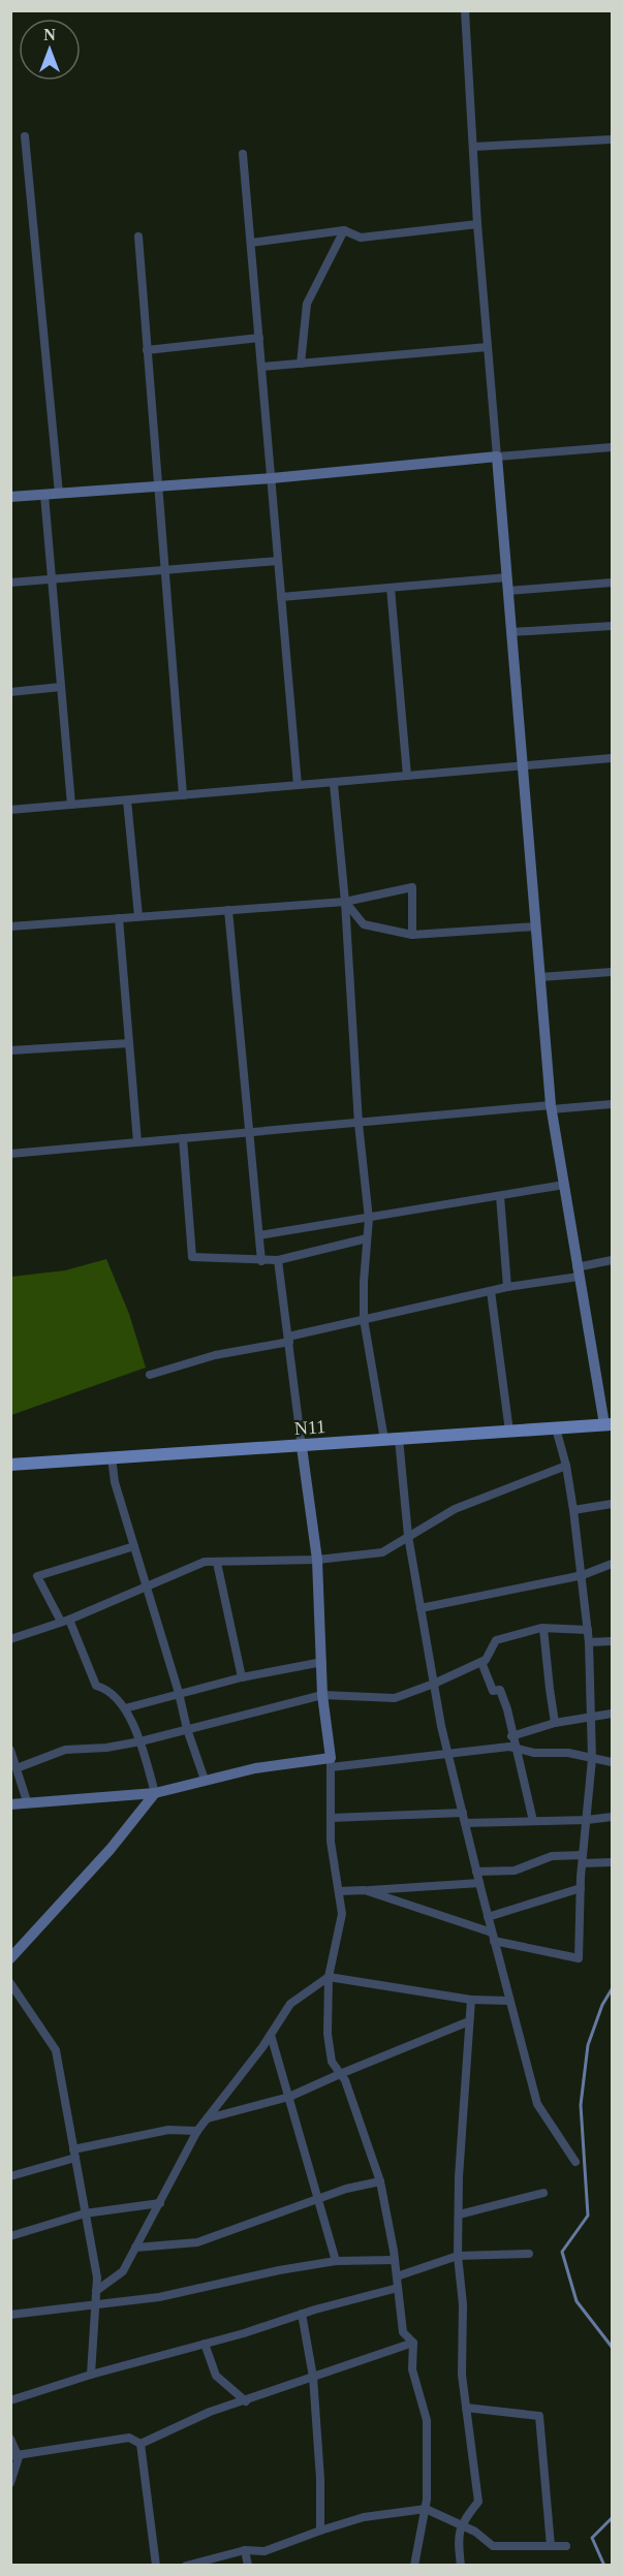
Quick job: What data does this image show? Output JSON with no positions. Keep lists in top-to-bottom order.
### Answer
{
  "streets": {
    "main road": ["N11"]
  },
  "north": "top"
}
